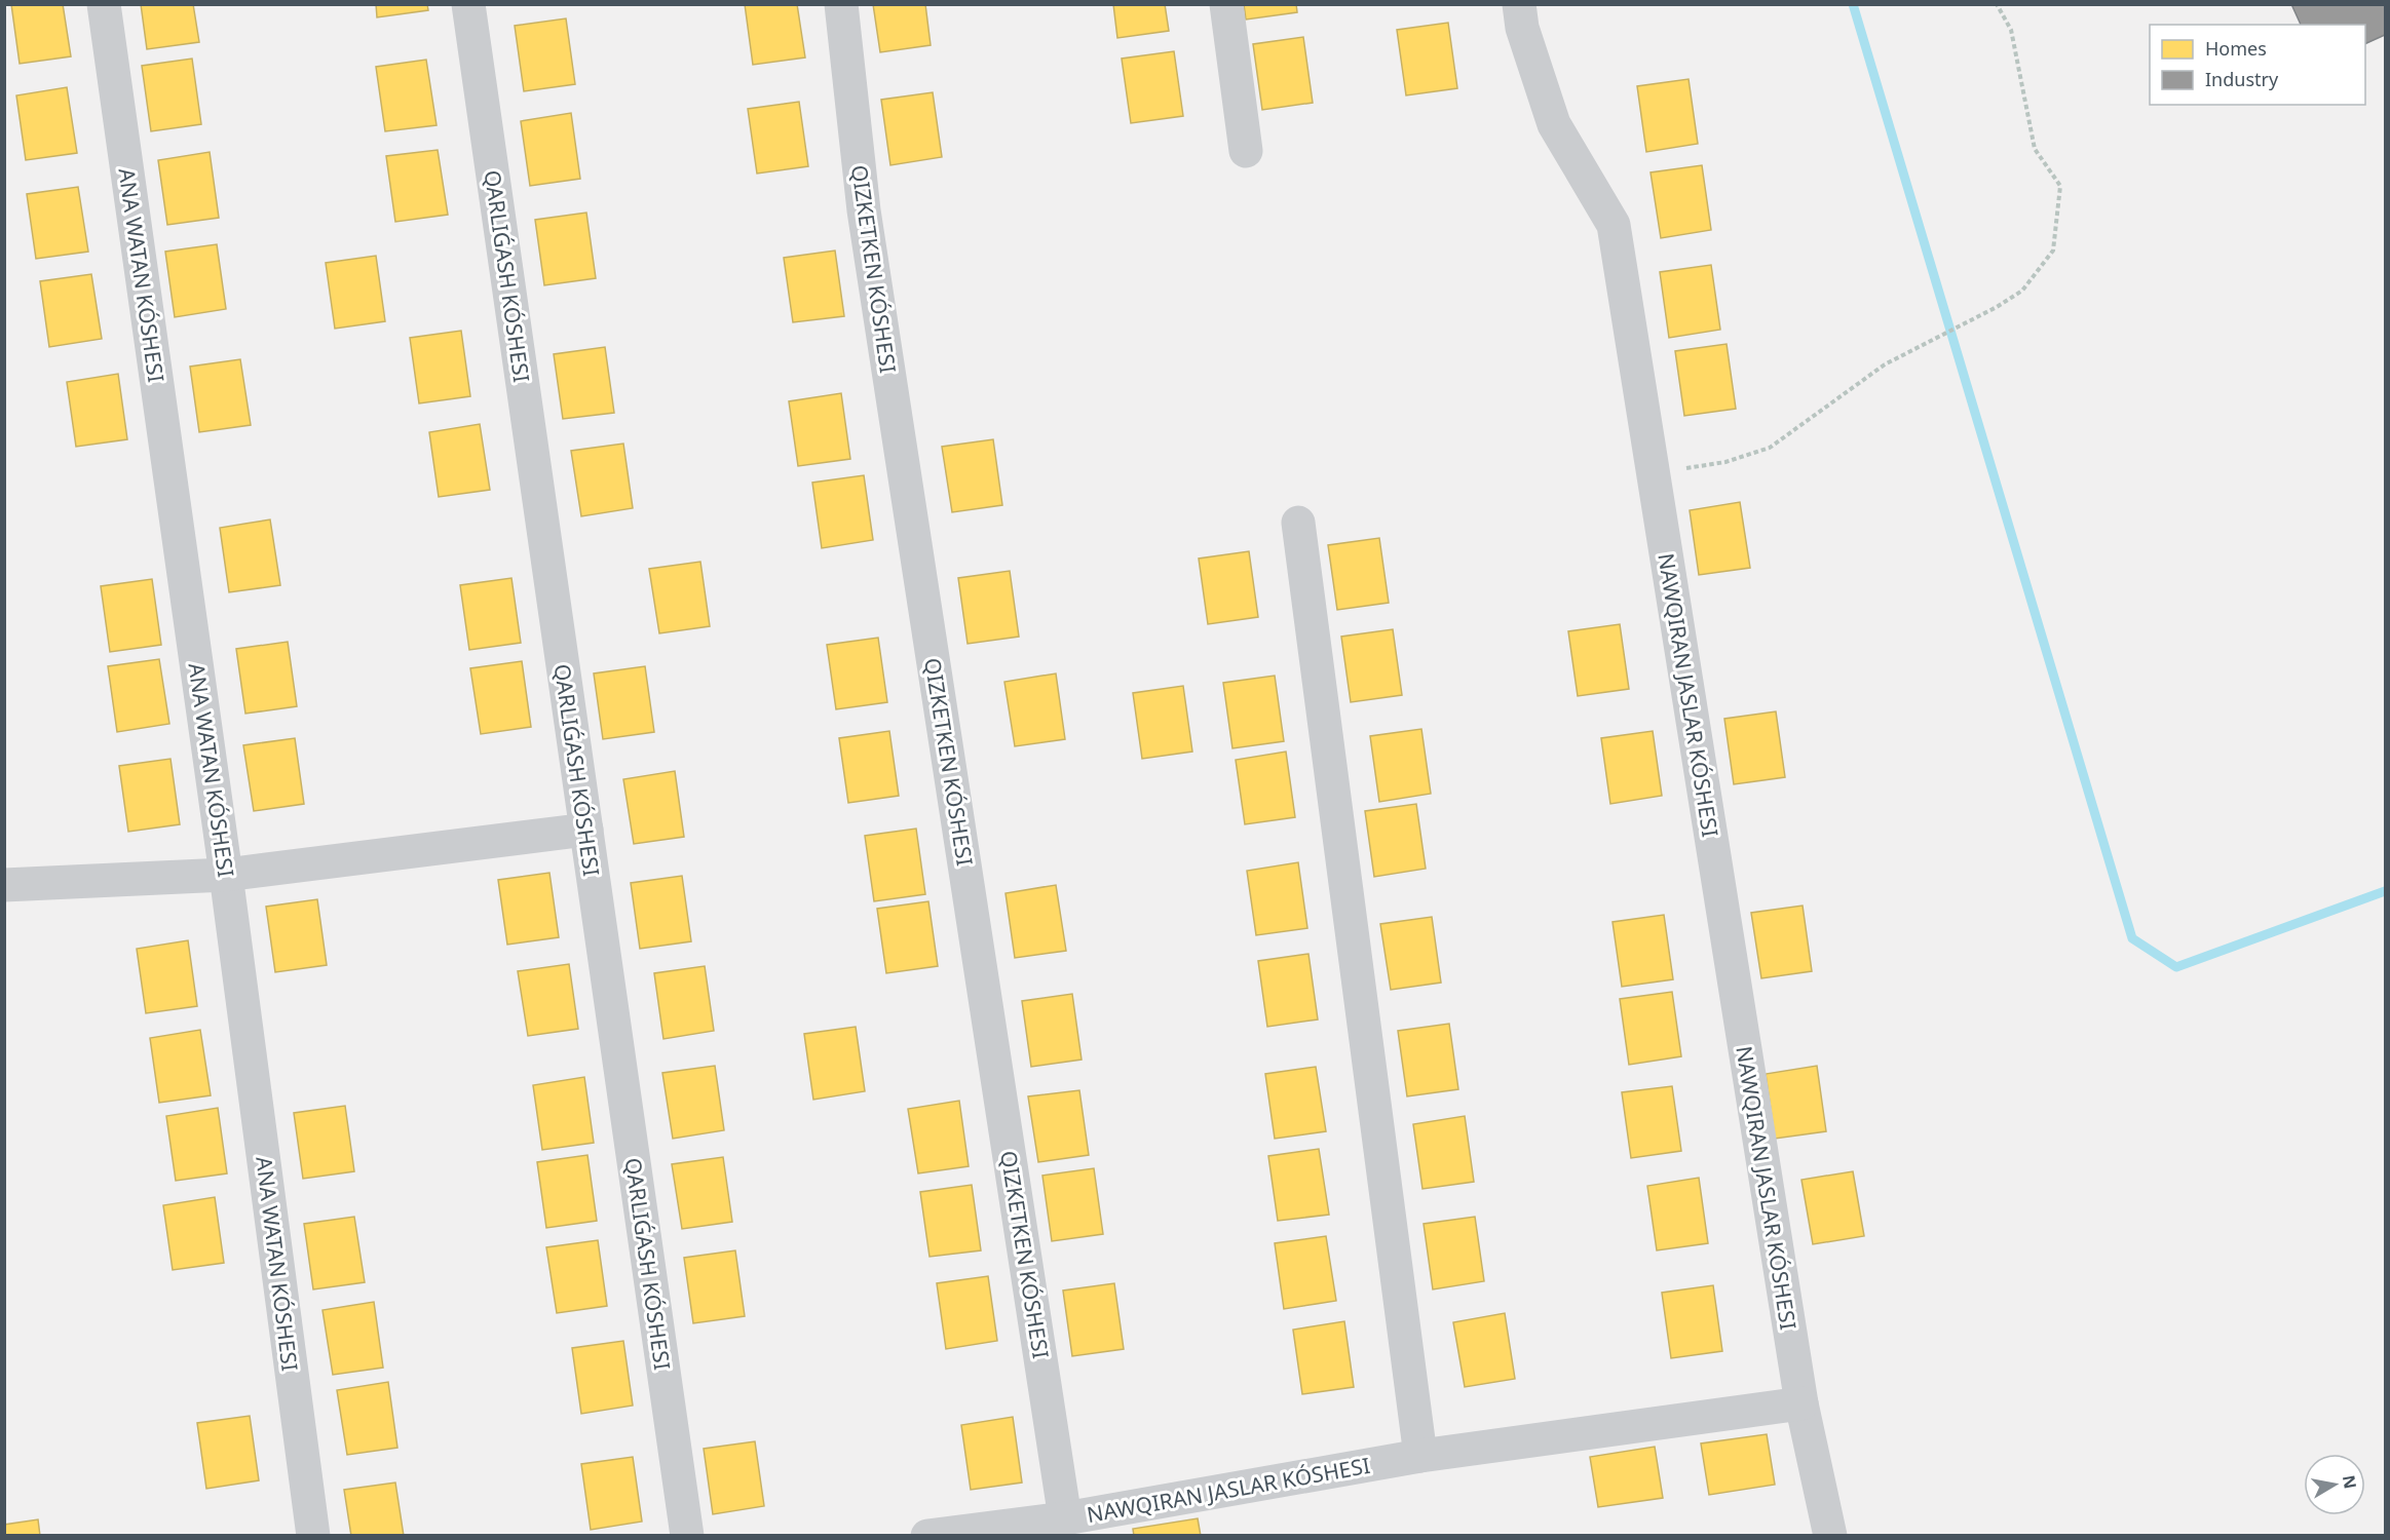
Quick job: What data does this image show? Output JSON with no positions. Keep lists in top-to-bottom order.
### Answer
{
  "streets": {
    "street": ["ANA WATAN KÓSHESI"]
  },
  "legend": ["Homes", "Industry"],
  "north": "right"
}
